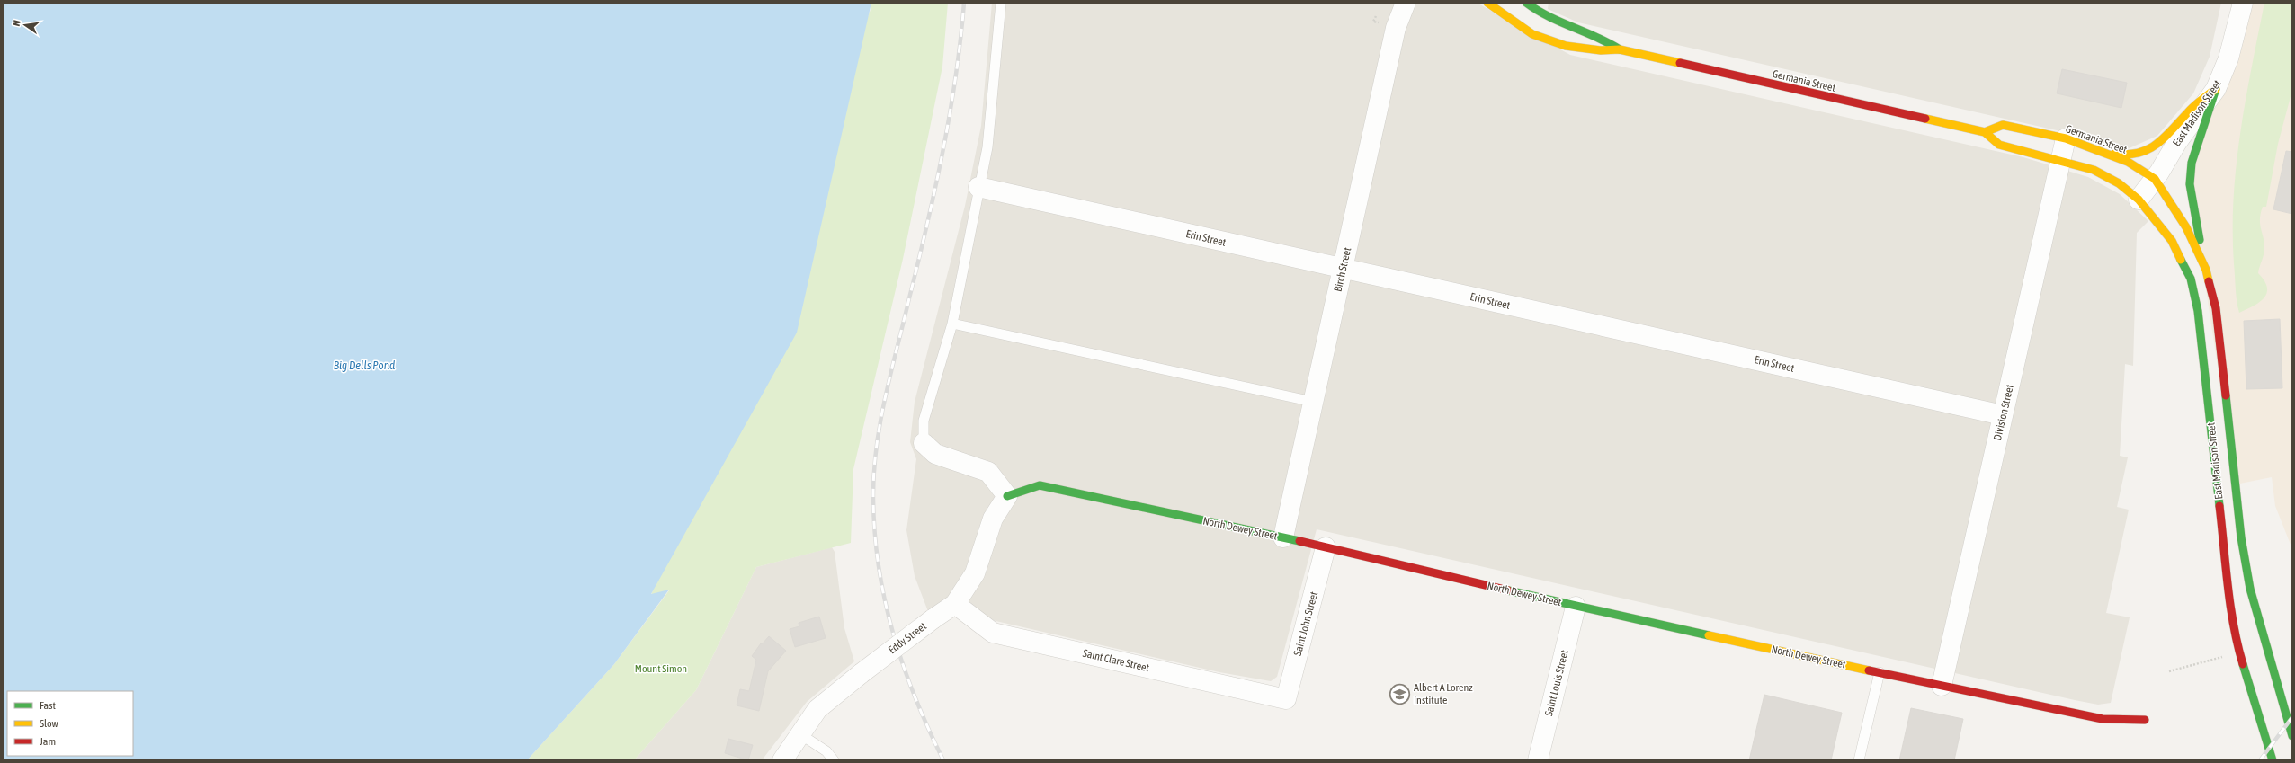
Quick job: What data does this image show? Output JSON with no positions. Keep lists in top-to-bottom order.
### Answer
{
  "streets": {
    "main road": ["Germania Street", "East Madison Street", "North Dewey Street"],
    "street": [
      "Erin Street",
      "Birch Street",
      "Division Street",
      "Saint John Street",
      "Eddy Street",
      "Saint Clare Street",
      "Saint Louis Street"
    ]
  },
  "crossings": [
    ["Germania Street", "East Madison Street"],
    ["Germania Street", "Division Street"],
    ["Erin Street", "Birch Street"],
    ["Erin Street", "Division Street"],
    ["Birch Street", "North Dewey Street"],
    ["Division Street", "North Dewey Street"],
    ["North Dewey Street", "Saint John Street"],
    ["North Dewey Street", "Saint Louis Street"],
    ["Saint John Street", "Saint Clare Street"],
    ["Eddy Street", "Saint Clare Street"]
  ],
  "water": ["Big Dells Pond"],
  "parks": ["Mount Simon"],
  "places": {
    "school or university": ["Albert A Lorenz Institute"]
  },
  "legend": ["Fast", "Slow", "Jam"],
  "north": "left"
}
